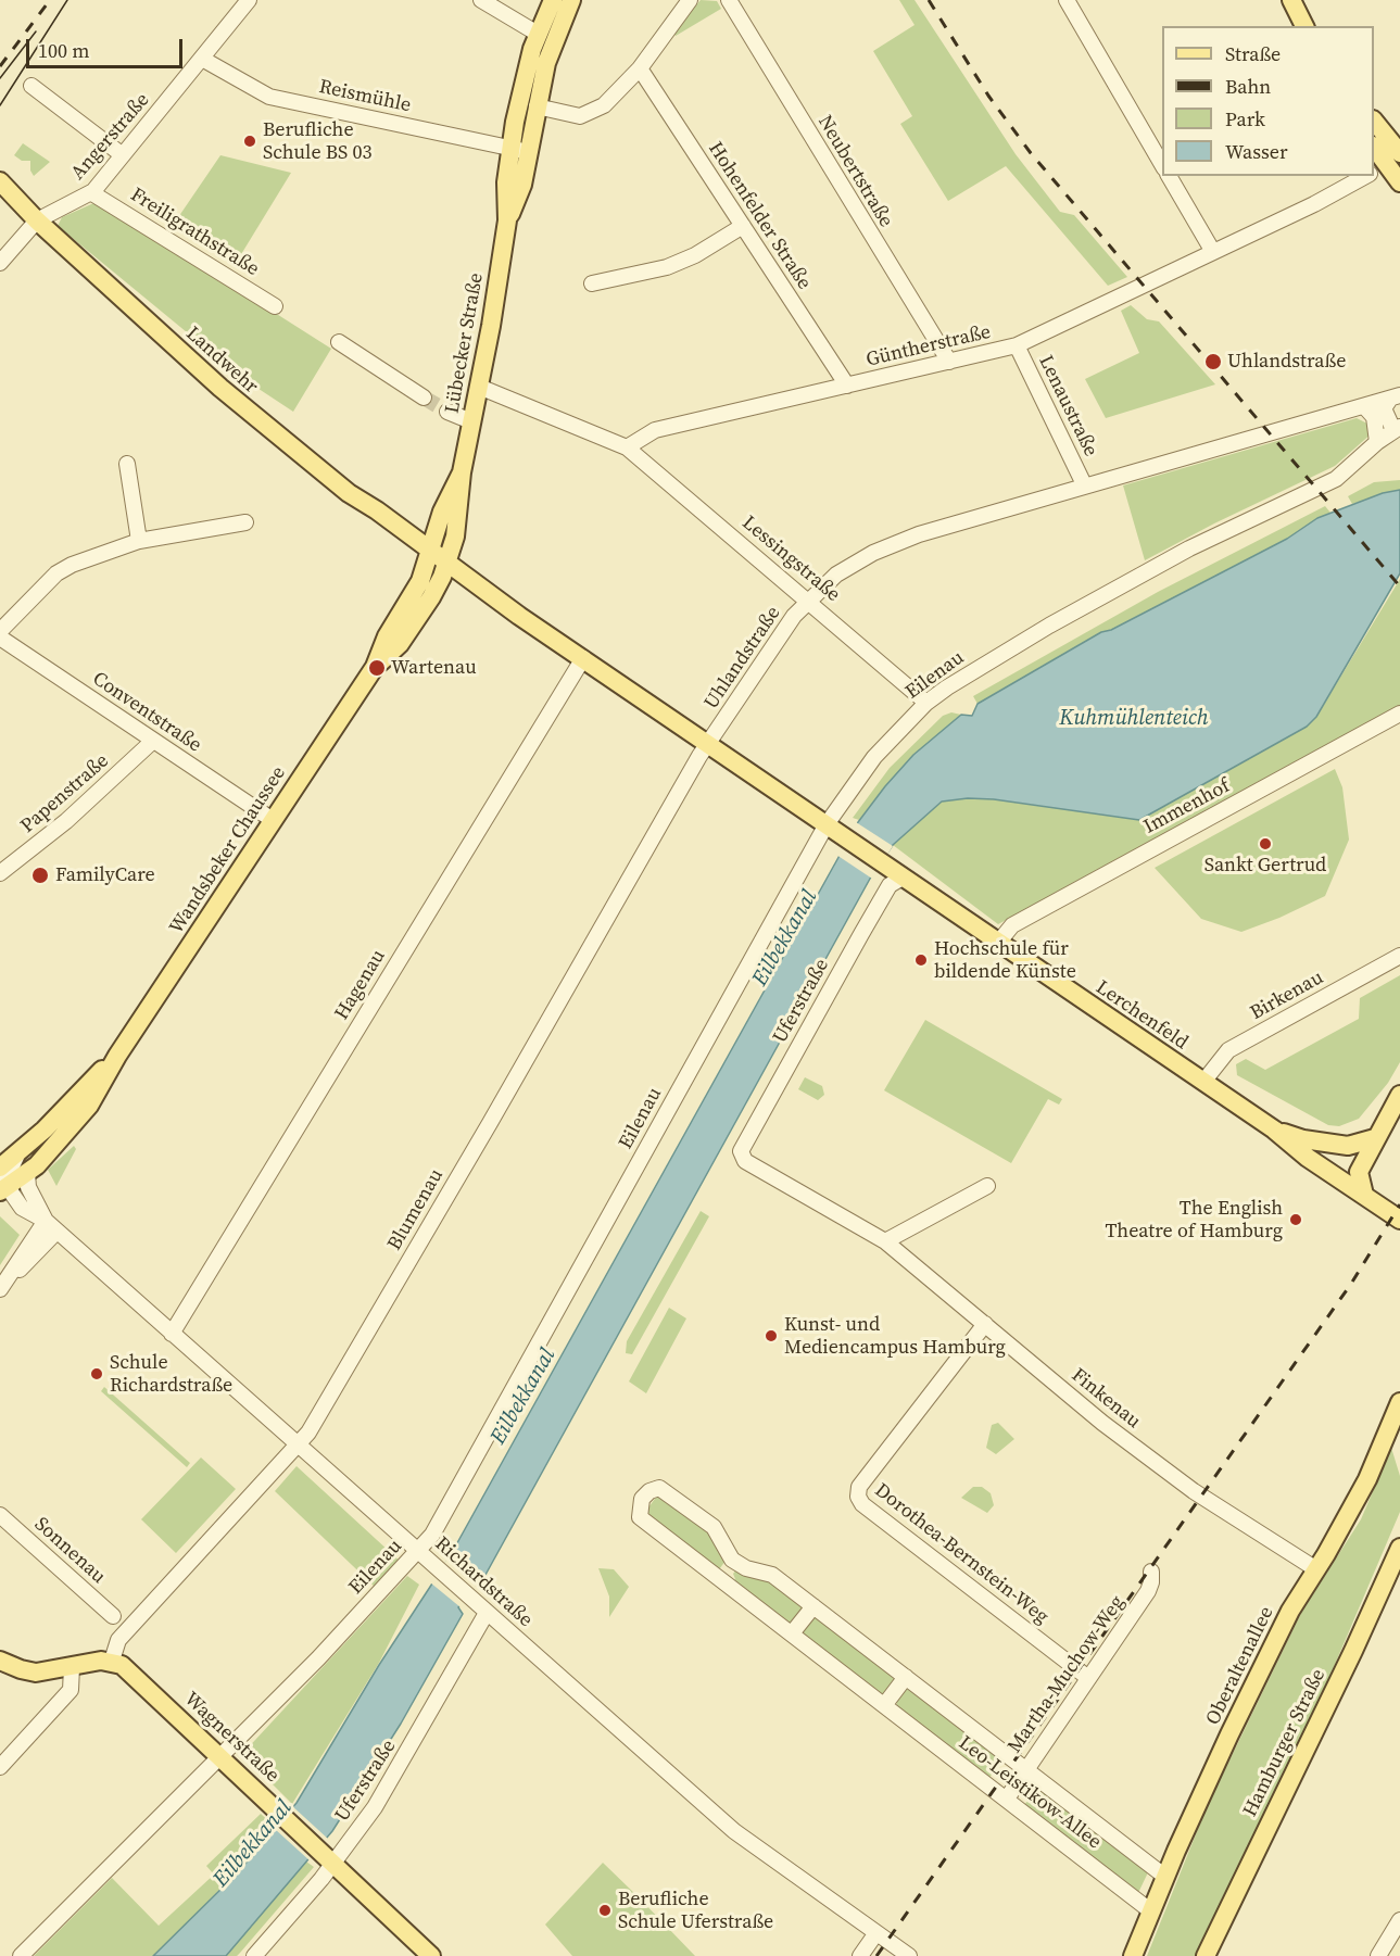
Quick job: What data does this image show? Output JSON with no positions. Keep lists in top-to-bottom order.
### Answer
{
  "streets": {
    "main road": [
      "Lübecker Straße",
      "Landwehr",
      "Wandsbeker Chaussee",
      "Lerchenfeld",
      "Oberaltenallee",
      "Wagnerstraße",
      "Hamburger Straße"
    ],
    "street": [
      "Reismühle",
      "Angerstraße",
      "Neubertstraße",
      "Hohenfelder Straße",
      "Freiligrathstraße",
      "Güntherstraße",
      "Lenaustraße",
      "Lessingstraße",
      "Uhlandstraße",
      "Eilenau",
      "Conventstraße",
      "Papenstraße",
      "Immenhof",
      "Hagenau",
      "Birkenau",
      "Uferstraße",
      "Blumenau",
      "Finkenau",
      "Sonnenau",
      "Dorothea-Bernstein-Weg",
      "Richardstraße",
      "Martha-Muchow-Weg",
      "Leo-Leistikow-Allee"
    ]
  },
  "crossings": [
    ["Reismühle", "Angerstraße"],
    ["Reismühle", "Lübecker Straße"],
    ["Angerstraße", "Freiligrathstraße"],
    ["Angerstraße", "Landwehr"],
    ["Neubertstraße", "Güntherstraße"],
    ["Hohenfelder Straße", "Güntherstraße"],
    ["Lübecker Straße", "Landwehr"],
    ["Lübecker Straße", "Wandsbeker Chaussee"],
    ["Güntherstraße", "Lenaustraße"],
    ["Güntherstraße", "Lessingstraße"],
    ["Landwehr", "Wandsbeker Chaussee"],
    ["Lenaustraße", "Uhlandstraße"],
    ["Lessingstraße", "Uhlandstraße"],
    ["Lessingstraße", "Eilenau"],
    ["Uhlandstraße", "Eilenau"],
    ["Uhlandstraße", "Blumenau"],
    ["Eilenau", "Lerchenfeld"],
    ["Eilenau", "Richardstraße"],
    ["Eilenau", "Wagnerstraße"],
    ["Conventstraße", "Papenstraße"],
    ["Conventstraße", "Wandsbeker Chaussee"],
    ["Immenhof", "Lerchenfeld"],
    ["Wandsbeker Chaussee", "Richardstraße"],
    ["Hagenau", "Richardstraße"],
    ["Birkenau", "Lerchenfeld"],
    ["Uferstraße", "Lerchenfeld"],
    ["Uferstraße", "Finkenau"],
    ["Uferstraße", "Richardstraße"],
    ["Uferstraße", "Wagnerstraße"],
    ["Blumenau", "Richardstraße"],
    ["Blumenau", "Wagnerstraße"],
    ["Finkenau", "Dorothea-Bernstein-Weg"],
    ["Finkenau", "Oberaltenallee"],
    ["Dorothea-Bernstein-Weg", "Martha-Muchow-Weg"],
    ["Oberaltenallee", "Leo-Leistikow-Allee"],
    ["Martha-Muchow-Weg", "Leo-Leistikow-Allee"]
  ],
  "water": ["Kuhmühlenteich", "Eilbekkanal"],
  "places": [
    "Berufliche Schule BS 03",
    "Uhlandstraße",
    "Wartenau",
    "Sankt Gertrud",
    "FamilyCare",
    "Hochschule für bildende Künste",
    "The English Theatre of Hamburg",
    "Kunst- und Mediencampus Hamburg",
    "Schule Richardstraße",
    "Berufliche Schule Uferstraße"
  ],
  "legend": [
    "Straße",
    "Bahn",
    "Park",
    "Wasser"
  ],
  "scale_bar": "100 m"
}
